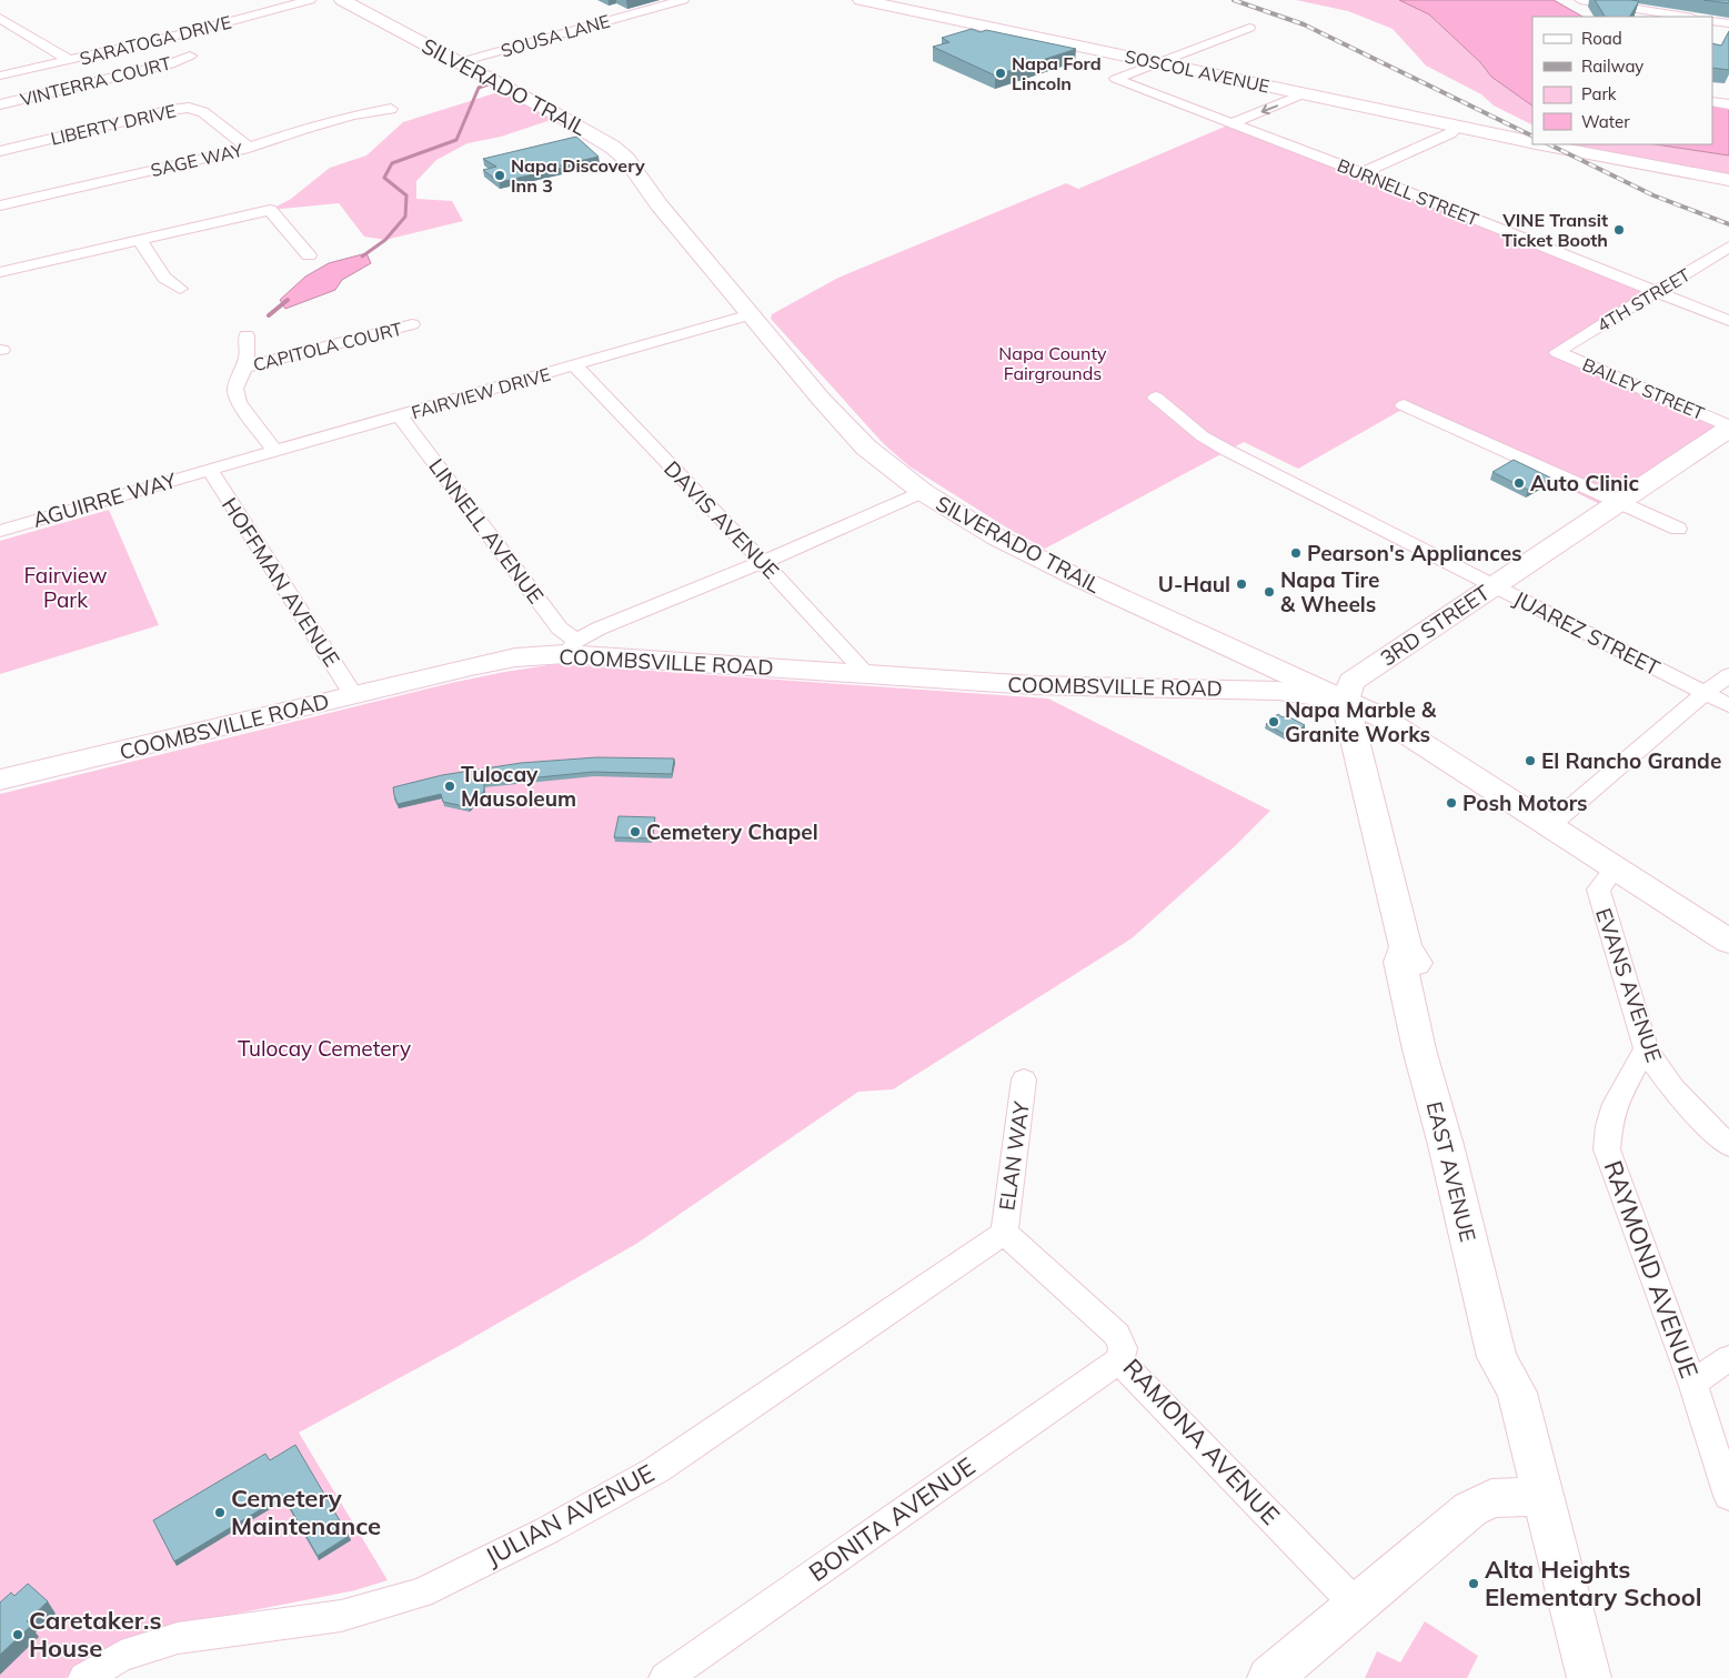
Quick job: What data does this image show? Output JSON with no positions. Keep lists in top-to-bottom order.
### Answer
{
  "streets": {
    "main road": [
      "SOSCOL AVENUE",
      "SILVERADO TRAIL",
      "3RD STREET",
      "COOMBSVILLE ROAD",
      "EAST AVENUE"
    ],
    "street": [
      "SOUSA LANE",
      "SARATOGA DRIVE",
      "VINTERRA COURT",
      "LIBERTY DRIVE",
      "SAGE WAY",
      "BURNELL STREET",
      "4TH STREET",
      "CAPITOLA COURT",
      "BAILEY STREET",
      "FAIRVIEW DRIVE",
      "AGUIRRE WAY",
      "DAVIS AVENUE",
      "LINNELL AVENUE",
      "HOFFMAN AVENUE",
      "JUAREZ STREET",
      "EVANS AVENUE",
      "ELAN WAY",
      "RAYMOND AVENUE",
      "RAMONA AVENUE",
      "JULIAN AVENUE",
      "BONITA AVENUE"
    ]
  },
  "crossings": [
    ["SOUSA LANE", "SILVERADO TRAIL"],
    ["SOSCOL AVENUE", "BURNELL STREET"],
    ["SILVERADO TRAIL", "FAIRVIEW DRIVE"],
    ["SILVERADO TRAIL", "3RD STREET"],
    ["SILVERADO TRAIL", "COOMBSVILLE ROAD"],
    ["SILVERADO TRAIL", "EVANS AVENUE"],
    ["SILVERADO TRAIL", "EAST AVENUE"],
    ["LIBERTY DRIVE", "SAGE WAY"],
    ["BURNELL STREET", "4TH STREET"],
    ["4TH STREET", "BAILEY STREET"],
    ["BAILEY STREET", "3RD STREET"],
    ["FAIRVIEW DRIVE", "AGUIRRE WAY"],
    ["FAIRVIEW DRIVE", "DAVIS AVENUE"],
    ["FAIRVIEW DRIVE", "LINNELL AVENUE"],
    ["FAIRVIEW DRIVE", "HOFFMAN AVENUE"],
    ["AGUIRRE WAY", "HOFFMAN AVENUE"],
    ["DAVIS AVENUE", "COOMBSVILLE ROAD"],
    ["LINNELL AVENUE", "COOMBSVILLE ROAD"],
    ["HOFFMAN AVENUE", "COOMBSVILLE ROAD"],
    ["3RD STREET", "JUAREZ STREET"],
    ["3RD STREET", "COOMBSVILLE ROAD"],
    ["3RD STREET", "EAST AVENUE"],
    ["COOMBSVILLE ROAD", "EAST AVENUE"],
    ["EVANS AVENUE", "RAYMOND AVENUE"],
    ["ELAN WAY", "RAMONA AVENUE"],
    ["ELAN WAY", "JULIAN AVENUE"],
    ["RAMONA AVENUE", "JULIAN AVENUE"],
    ["RAMONA AVENUE", "BONITA AVENUE"]
  ],
  "parks": ["Napa County Fairgrounds", "Fairview Park", "Tulocay Cemetery"],
  "places": [
    "Napa Ford Lincoln",
    "Napa Discovery Inn 3",
    "VINE Transit Ticket Booth",
    "Auto Clinic",
    "Pearson's Appliances",
    "U-Haul",
    "Napa Tire & Wheels",
    "Napa Marble & Granite Works",
    "El Rancho Grande",
    "Tulocay Mausoleum",
    "Posh Motors",
    "Cemetery Chapel",
    "Cemetery Maintenance",
    "Alta Heights Elementary School",
    "Caretaker.s House"
  ],
  "legend": [
    "Road",
    "Railway",
    "Park",
    "Water"
  ]
}
